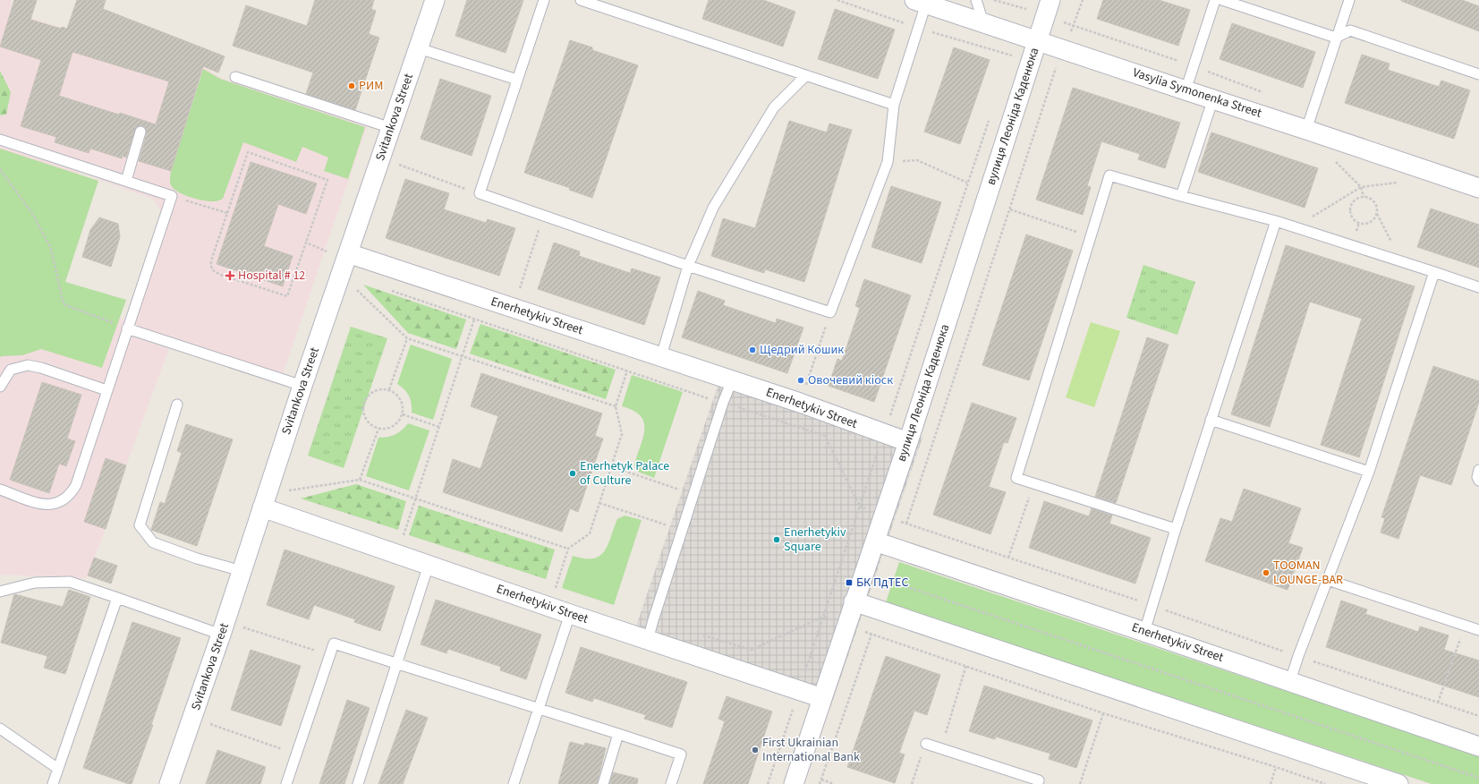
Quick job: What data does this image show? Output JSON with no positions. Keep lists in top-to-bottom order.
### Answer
{
  "streets": {
    "street": [
      "Vasylia Symonenka Street",
      "вулиця Леоніда Каденюка",
      "Svitankova Street",
      "Enerhetykiv Street"
    ]
  },
  "crossings": [
    ["Vasylia Symonenka Street", "вулиця Леоніда Каденюка"],
    ["вулиця Леоніда Каденюка", "Enerhetykiv Street"],
    ["Svitankova Street", "Enerhetykiv Street"]
  ],
  "places": {
    "other": [
      "РИМ",
      "Щедрий Кошик",
      "Овочевий кіоск",
      "Enerhetyk Palace of Culture",
      "Enerhetykiv Square",
      "TOOMAN LOUNGE-BAR",
      "First Ukrainian International Bank"
    ],
    "health": ["Hospital # 12"],
    "transit": ["БК ПдТЕC"]
  }
}
